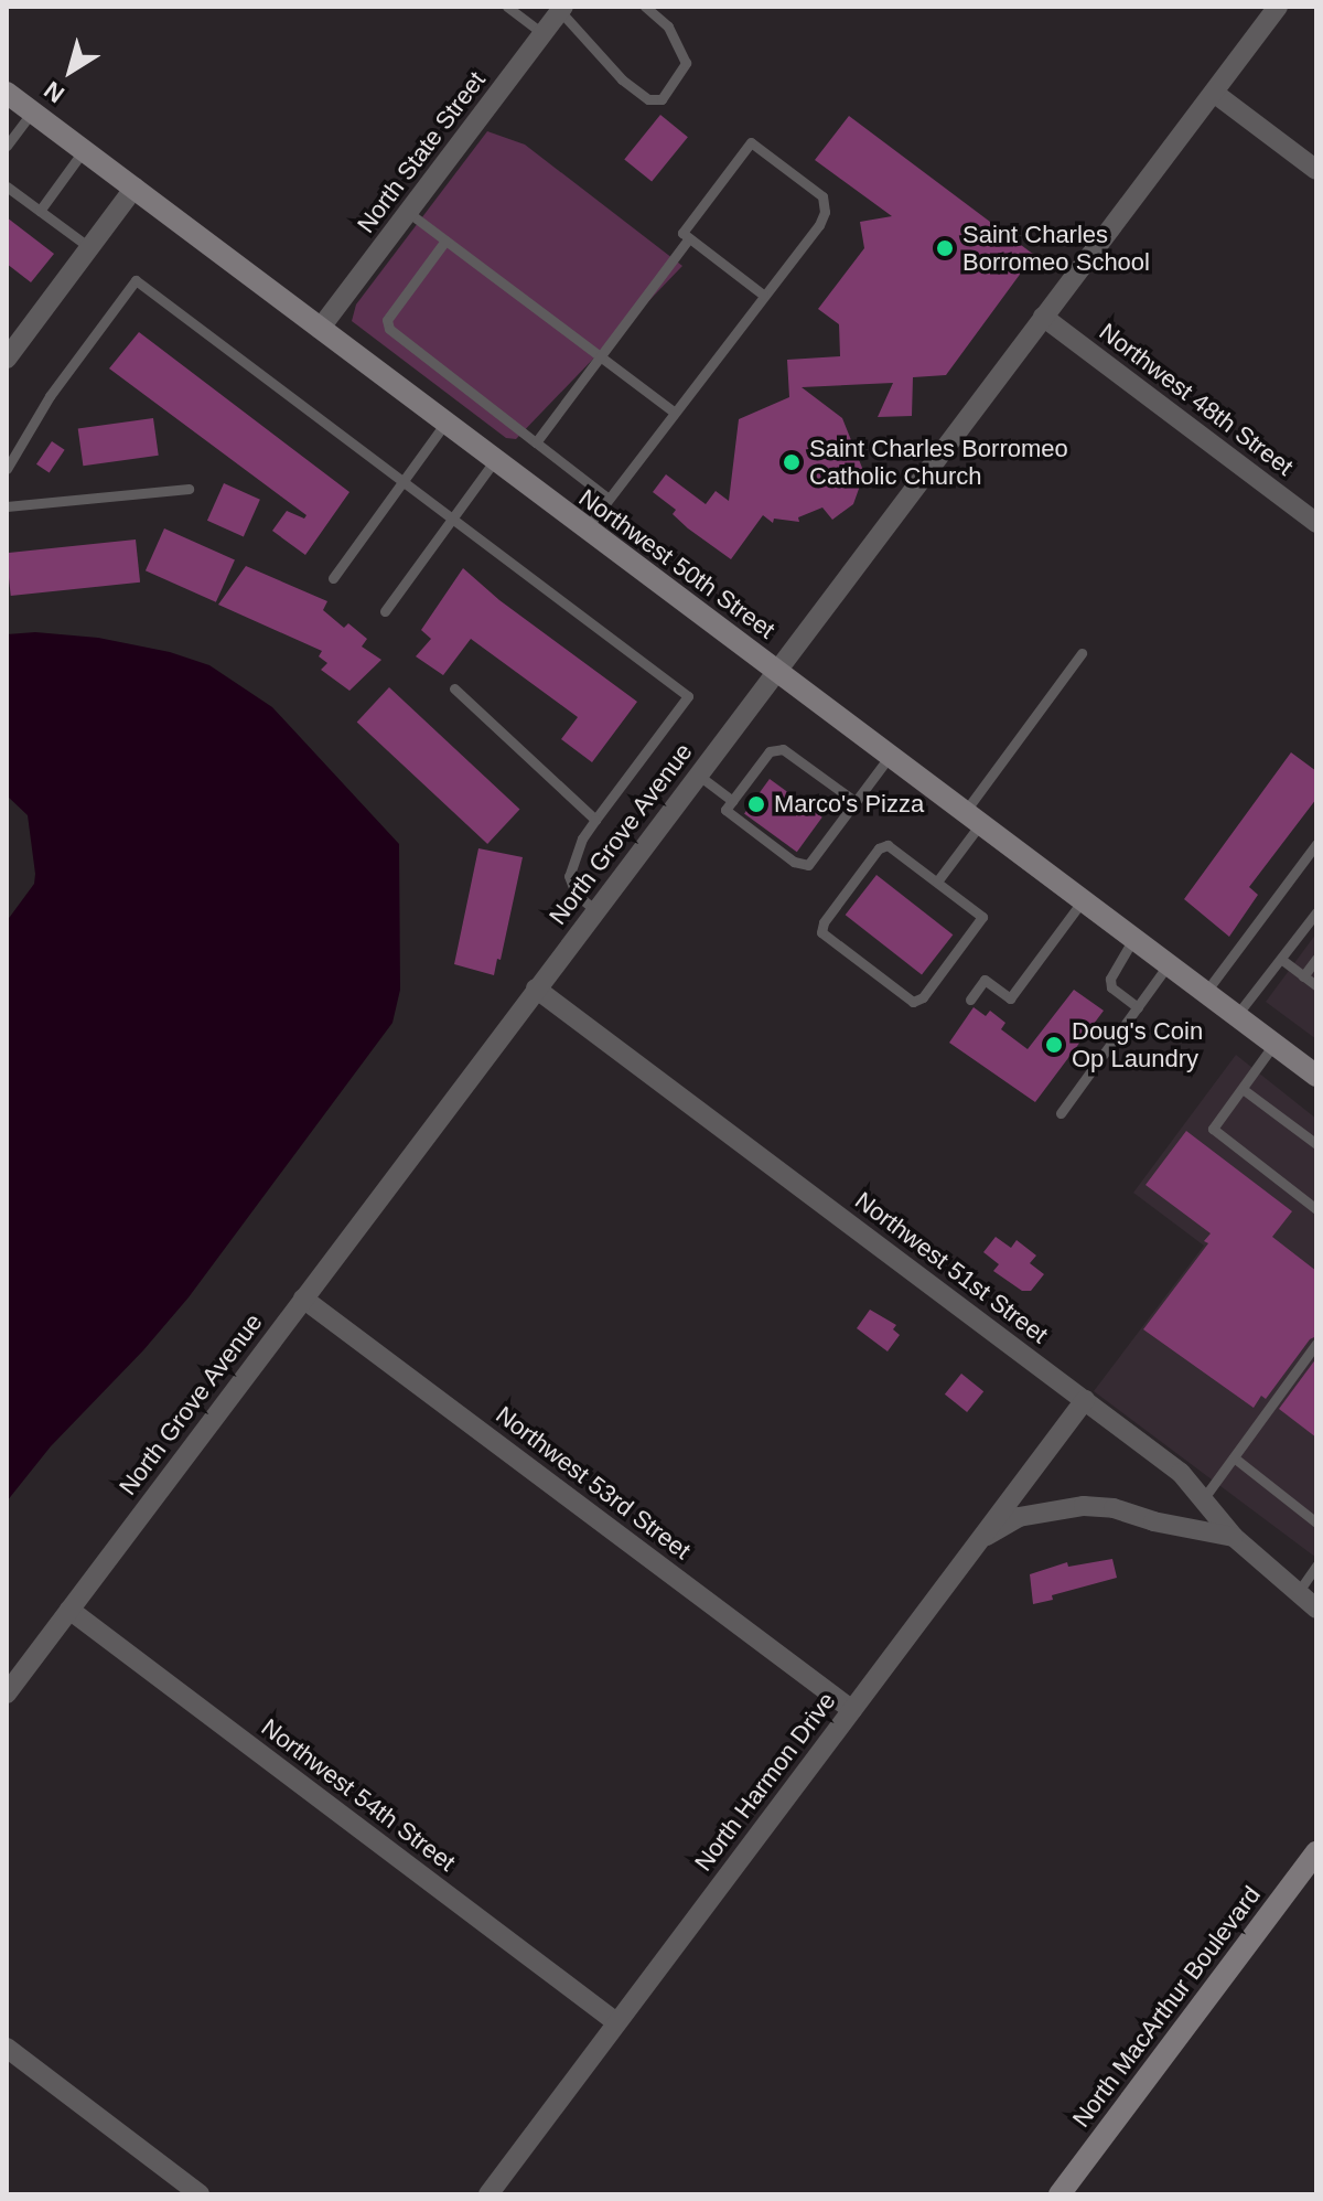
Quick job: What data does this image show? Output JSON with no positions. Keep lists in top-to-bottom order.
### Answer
{
  "streets": {
    "main road": ["Northwest 50th Street", "North MacArthur Boulevard"],
    "street": [
      "North State Street",
      "Northwest 48th Street",
      "North Grove Avenue",
      "Northwest 51st Street",
      "Northwest 53rd Street",
      "North Harmon Drive",
      "Northwest 54th Street"
    ]
  },
  "crossings": [
    ["North State Street", "Northwest 50th Street"],
    ["Northwest 48th Street", "North Grove Avenue"],
    ["Northwest 50th Street", "North Grove Avenue"],
    ["North Grove Avenue", "Northwest 51st Street"],
    ["North Grove Avenue", "Northwest 53rd Street"],
    ["North Grove Avenue", "Northwest 54th Street"],
    ["Northwest 51st Street", "North Harmon Drive"],
    ["Northwest 53rd Street", "North Harmon Drive"],
    ["North Harmon Drive", "Northwest 54th Street"]
  ],
  "places": [
    "Saint Charles Borromeo School",
    "Saint Charles Borromeo Catholic Church",
    "Marco's Pizza",
    "Doug's Coin Op Laundry"
  ],
  "north": "bottom left"
}
